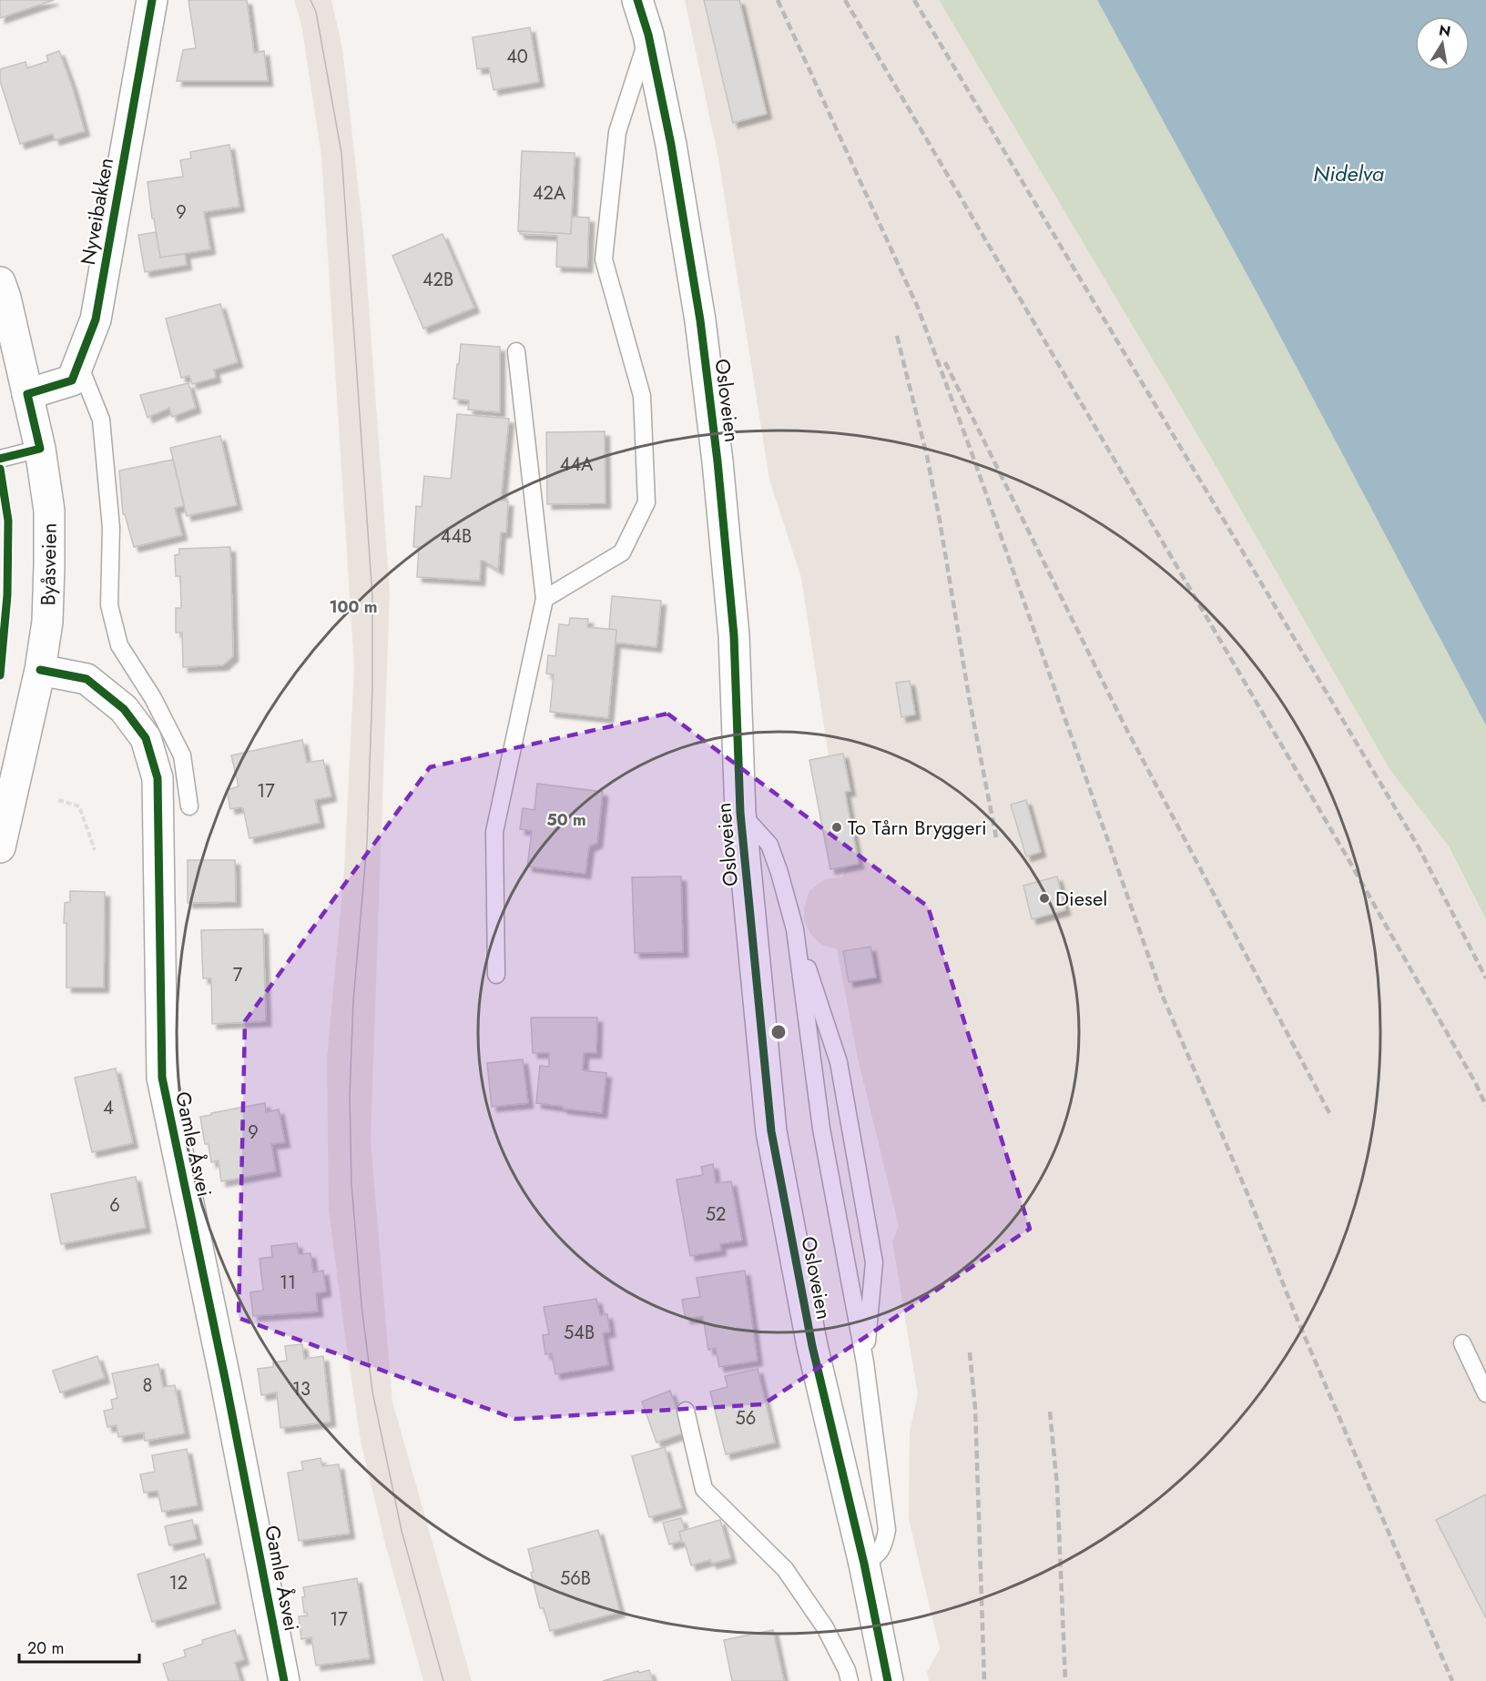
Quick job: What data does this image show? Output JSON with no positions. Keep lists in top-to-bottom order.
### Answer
{
  "streets": {
    "street": [
      "Nyveibakken",
      "Osloveien",
      "Byåsveien",
      "Gamle Åsvei"
    ]
  },
  "crossings": [
    ["Nyveibakken", "Byåsveien"],
    ["Byåsveien", "Gamle Åsvei"]
  ],
  "water": ["Nidelva"],
  "places": ["To Tårn Bryggeri", "Diesel"],
  "house_numbers": [
    "40",
    "42A",
    "9",
    "42B",
    "44A",
    "44B",
    "17",
    "7",
    "4",
    "9",
    "6",
    "52",
    "11",
    "54B",
    "8",
    "13",
    "56",
    "56B",
    "12",
    "17"
  ],
  "scale_bar": "20 m",
  "north": "top",
  "rings": ["100 m", "50 m"]
}
